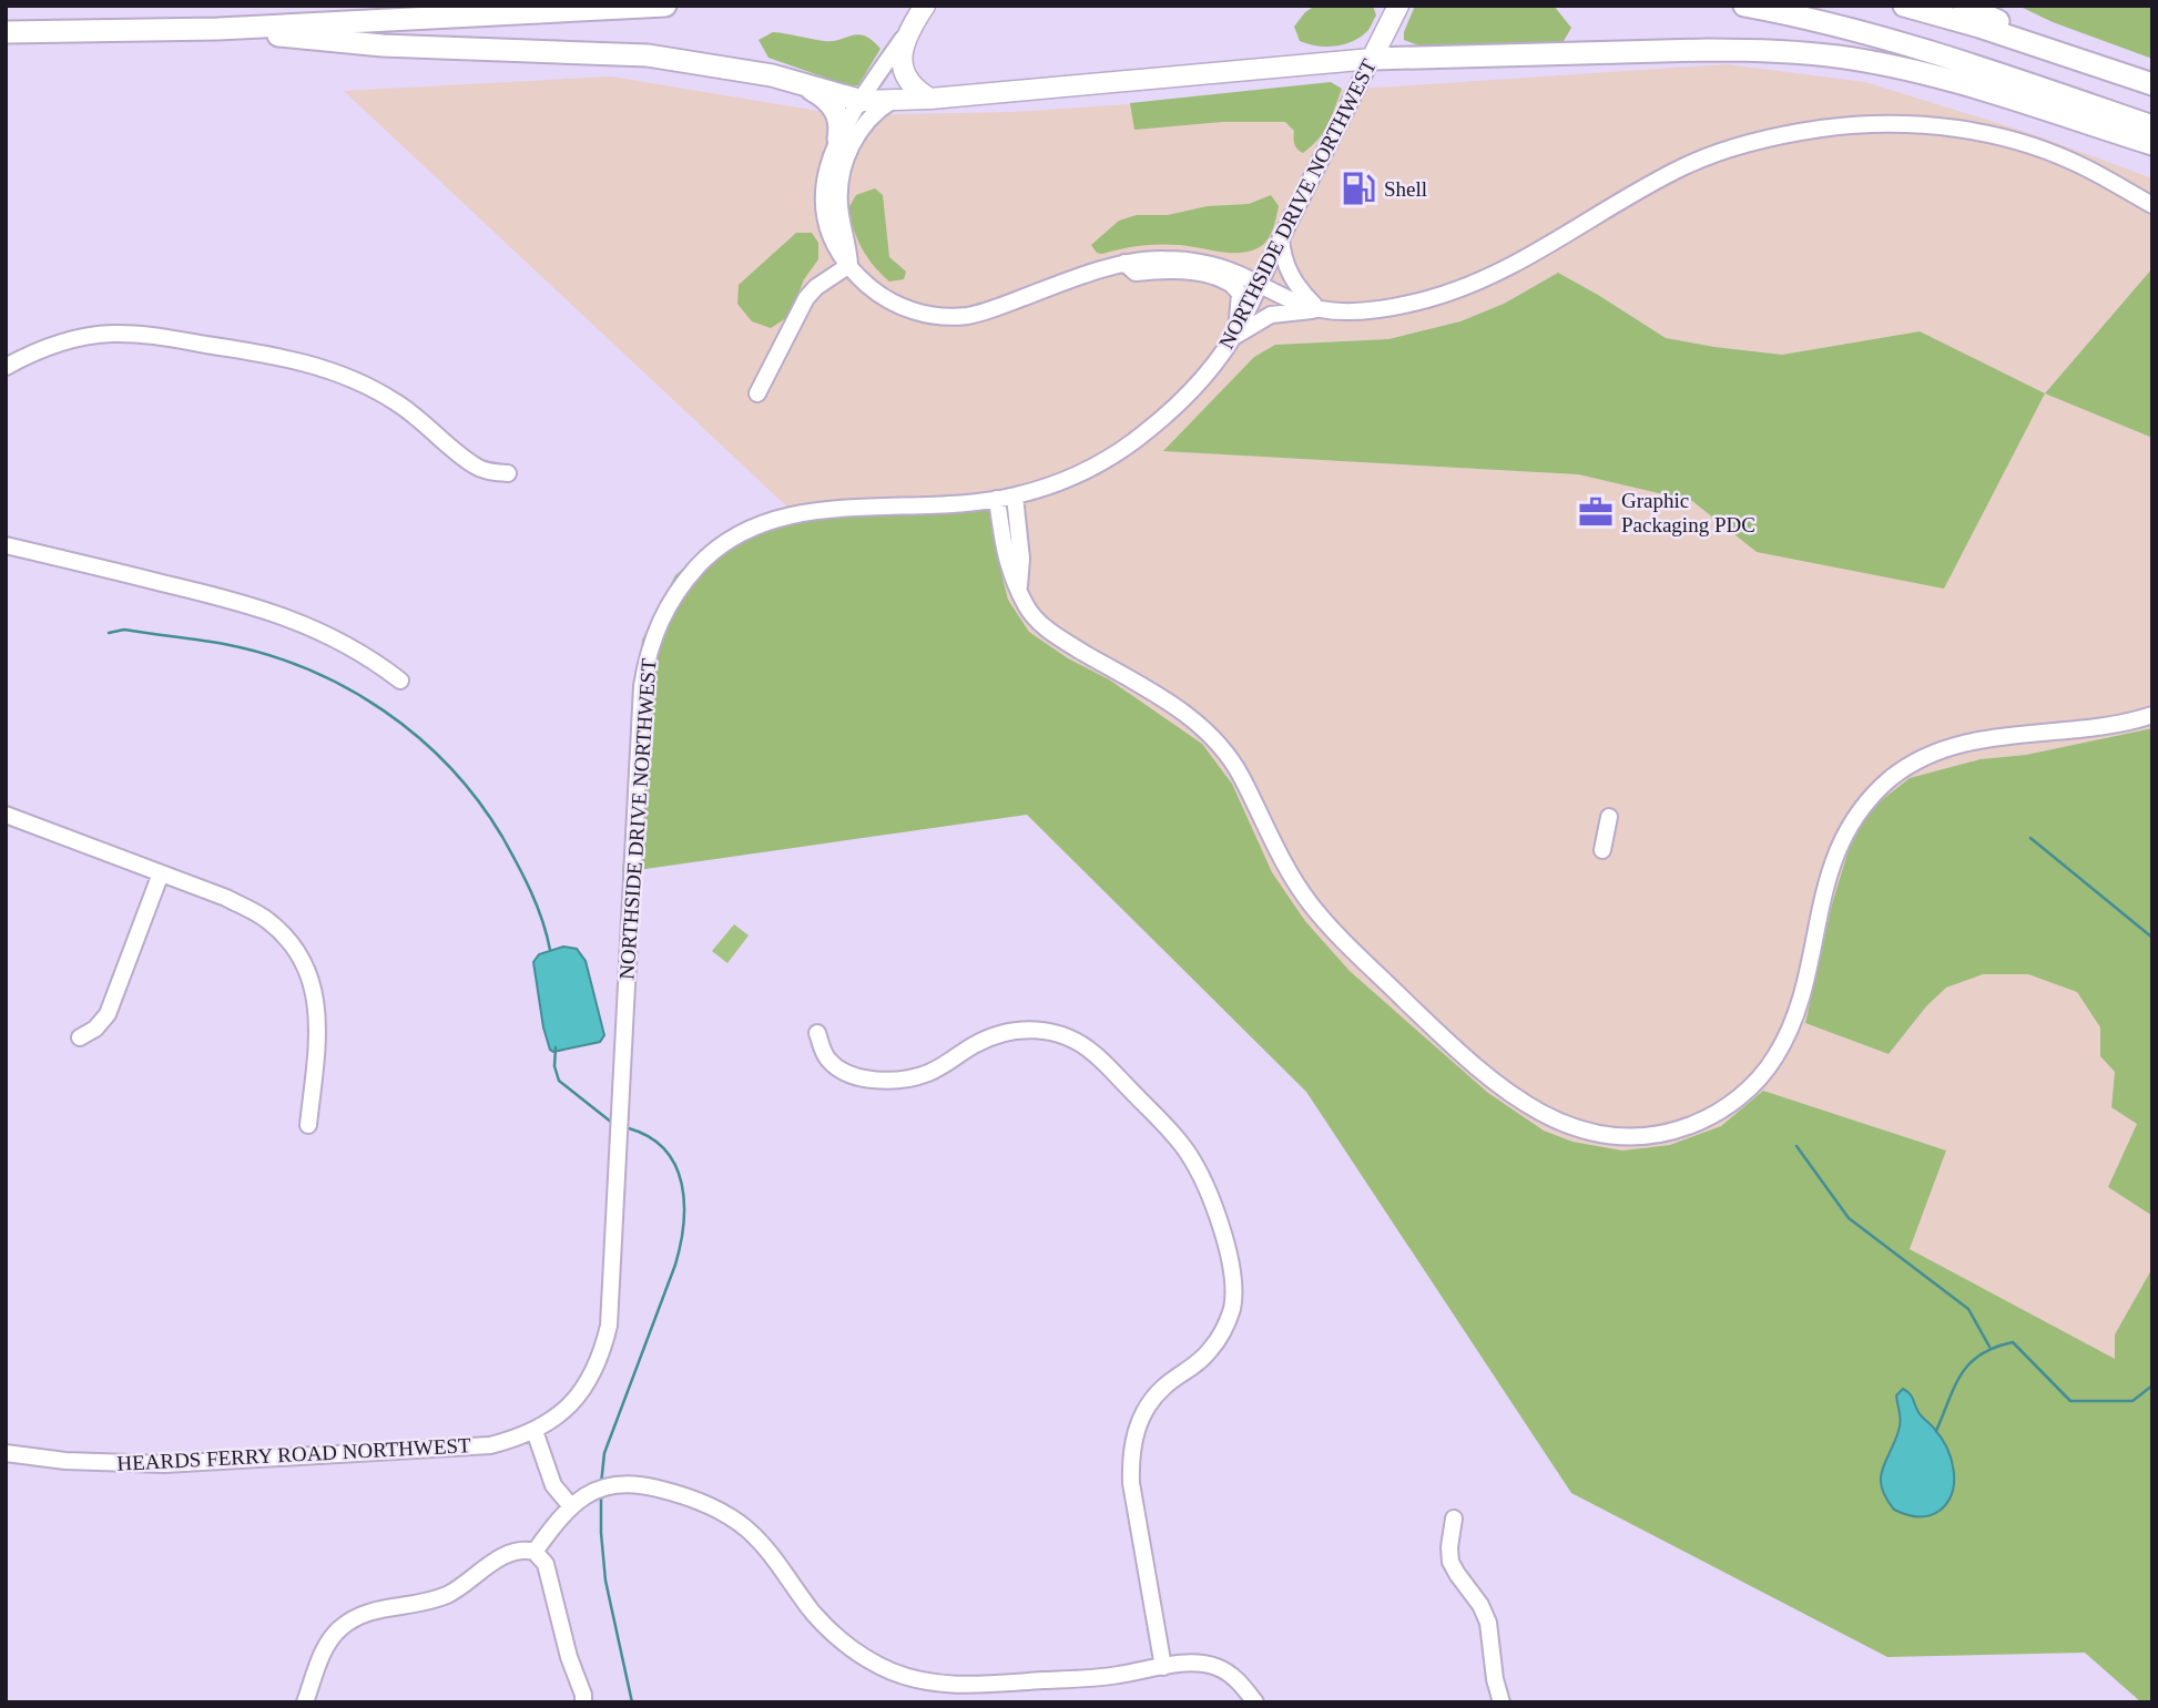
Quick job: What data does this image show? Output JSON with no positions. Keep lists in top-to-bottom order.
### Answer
{
  "streets": {
    "main road": ["NORTHSIDE DRIVE NORTHWEST"],
    "street": ["HEARDS FERRY ROAD NORTHWEST"]
  },
  "crossings": [
    ["NORTHSIDE DRIVE NORTHWEST", "HEARDS FERRY ROAD NORTHWEST"]
  ],
  "places": {
    "fuel station": ["Shell"],
    "office": ["Graphic Packaging PDC"]
  }
}
